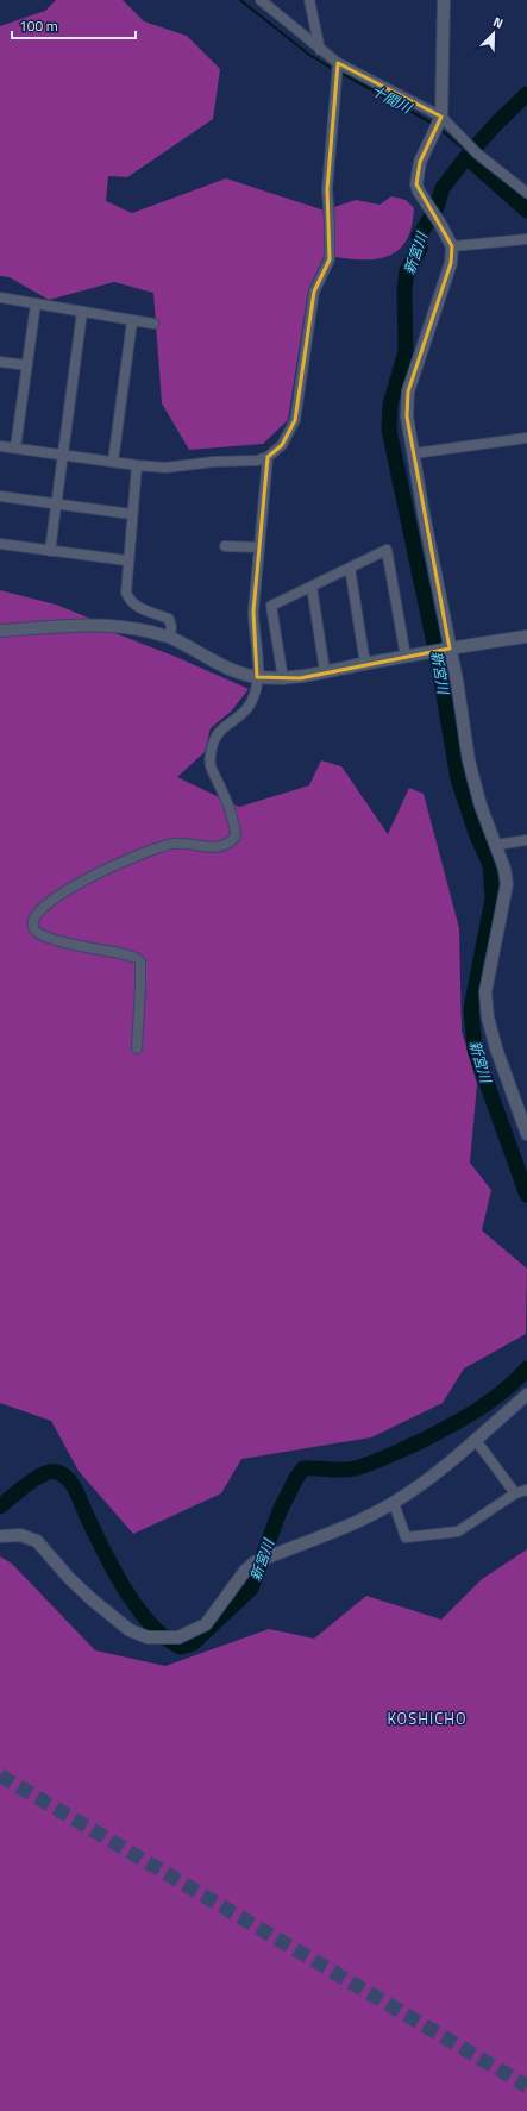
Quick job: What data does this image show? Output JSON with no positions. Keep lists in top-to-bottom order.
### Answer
{
  "districts": ["KOSHICHO"],
  "water": ["十間川", "新宮川"],
  "scale_bar": "100 m",
  "north": "top right"
}
